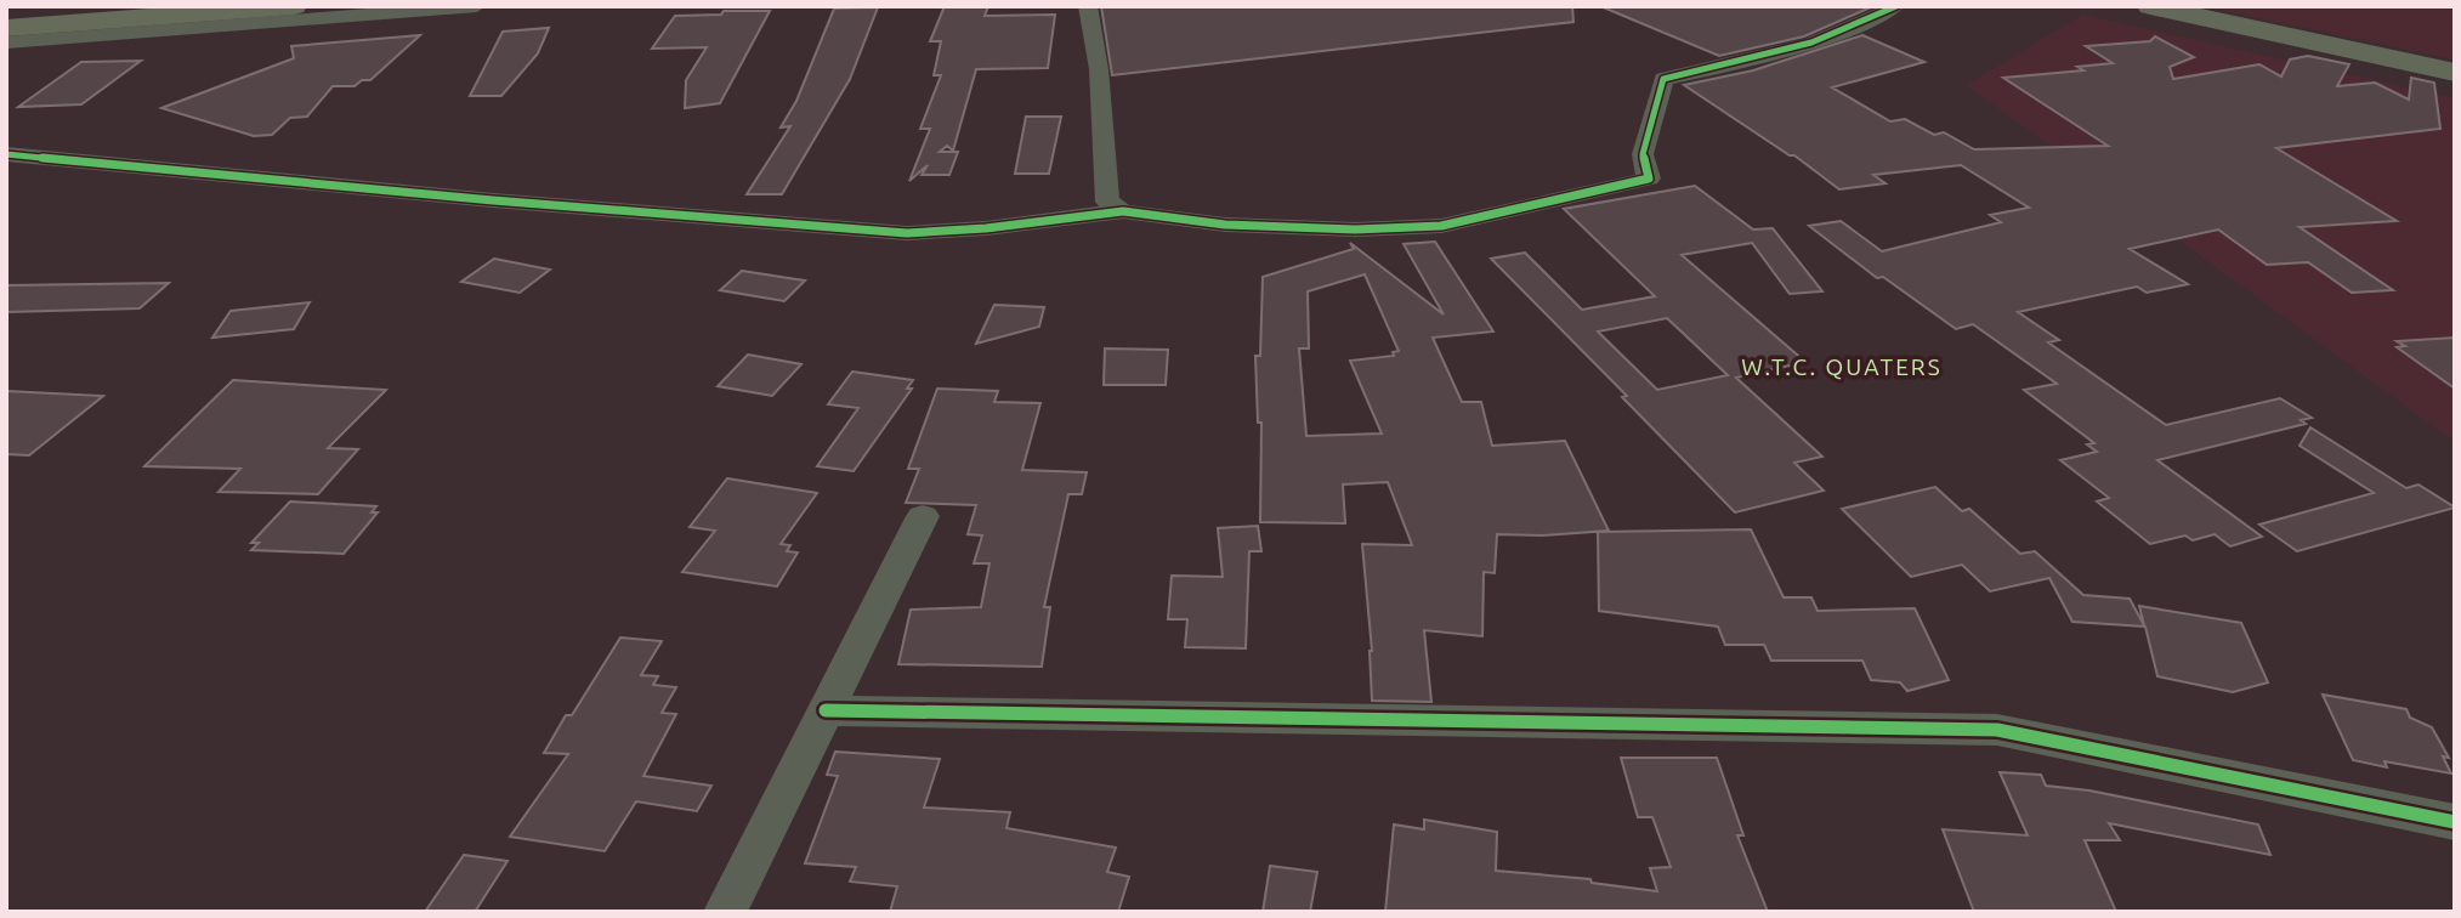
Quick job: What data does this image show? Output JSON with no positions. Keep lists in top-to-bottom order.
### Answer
{
  "districts": ["W.T.C. QUATERS"]
}
